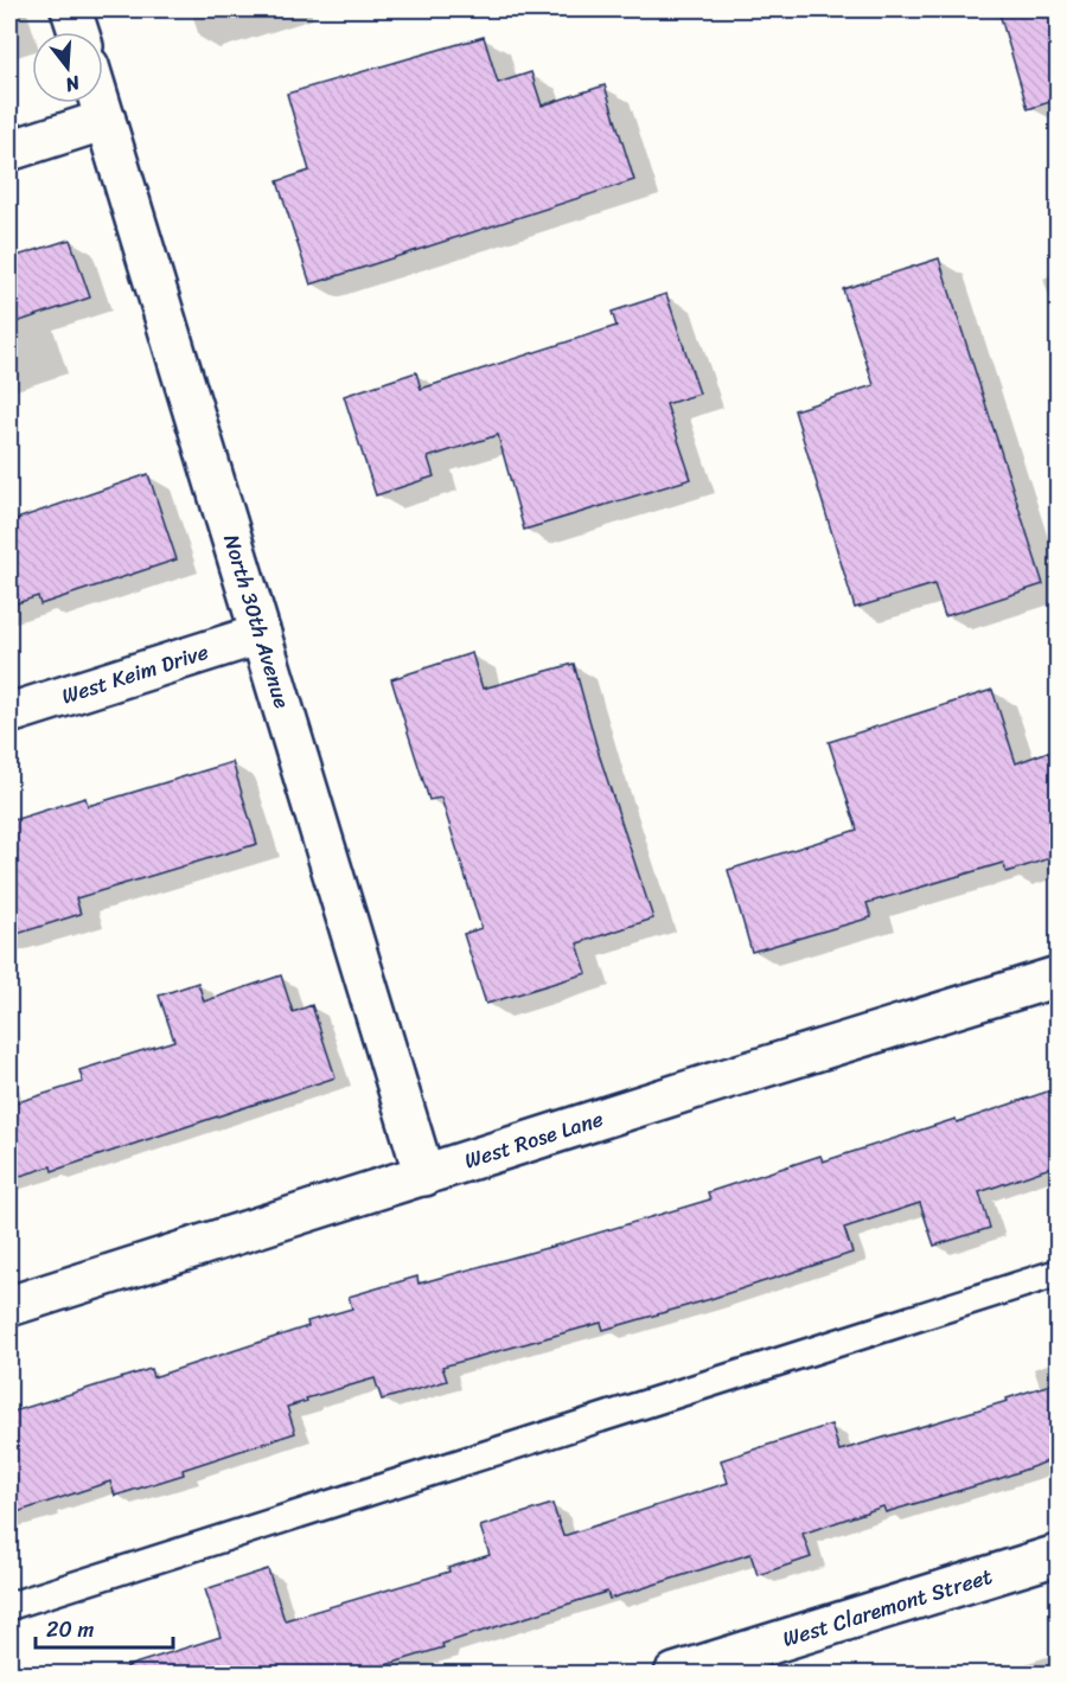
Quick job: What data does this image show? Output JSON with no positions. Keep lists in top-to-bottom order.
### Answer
{
  "streets": {
    "street": [
      "North 30th Avenue",
      "West Keim Drive",
      "West Rose Lane",
      "West Claremont Street"
    ]
  },
  "crossings": [
    ["North 30th Avenue", "West Keim Drive"],
    ["North 30th Avenue", "West Rose Lane"]
  ],
  "scale_bar": "20 m",
  "north": "bottom"
}
